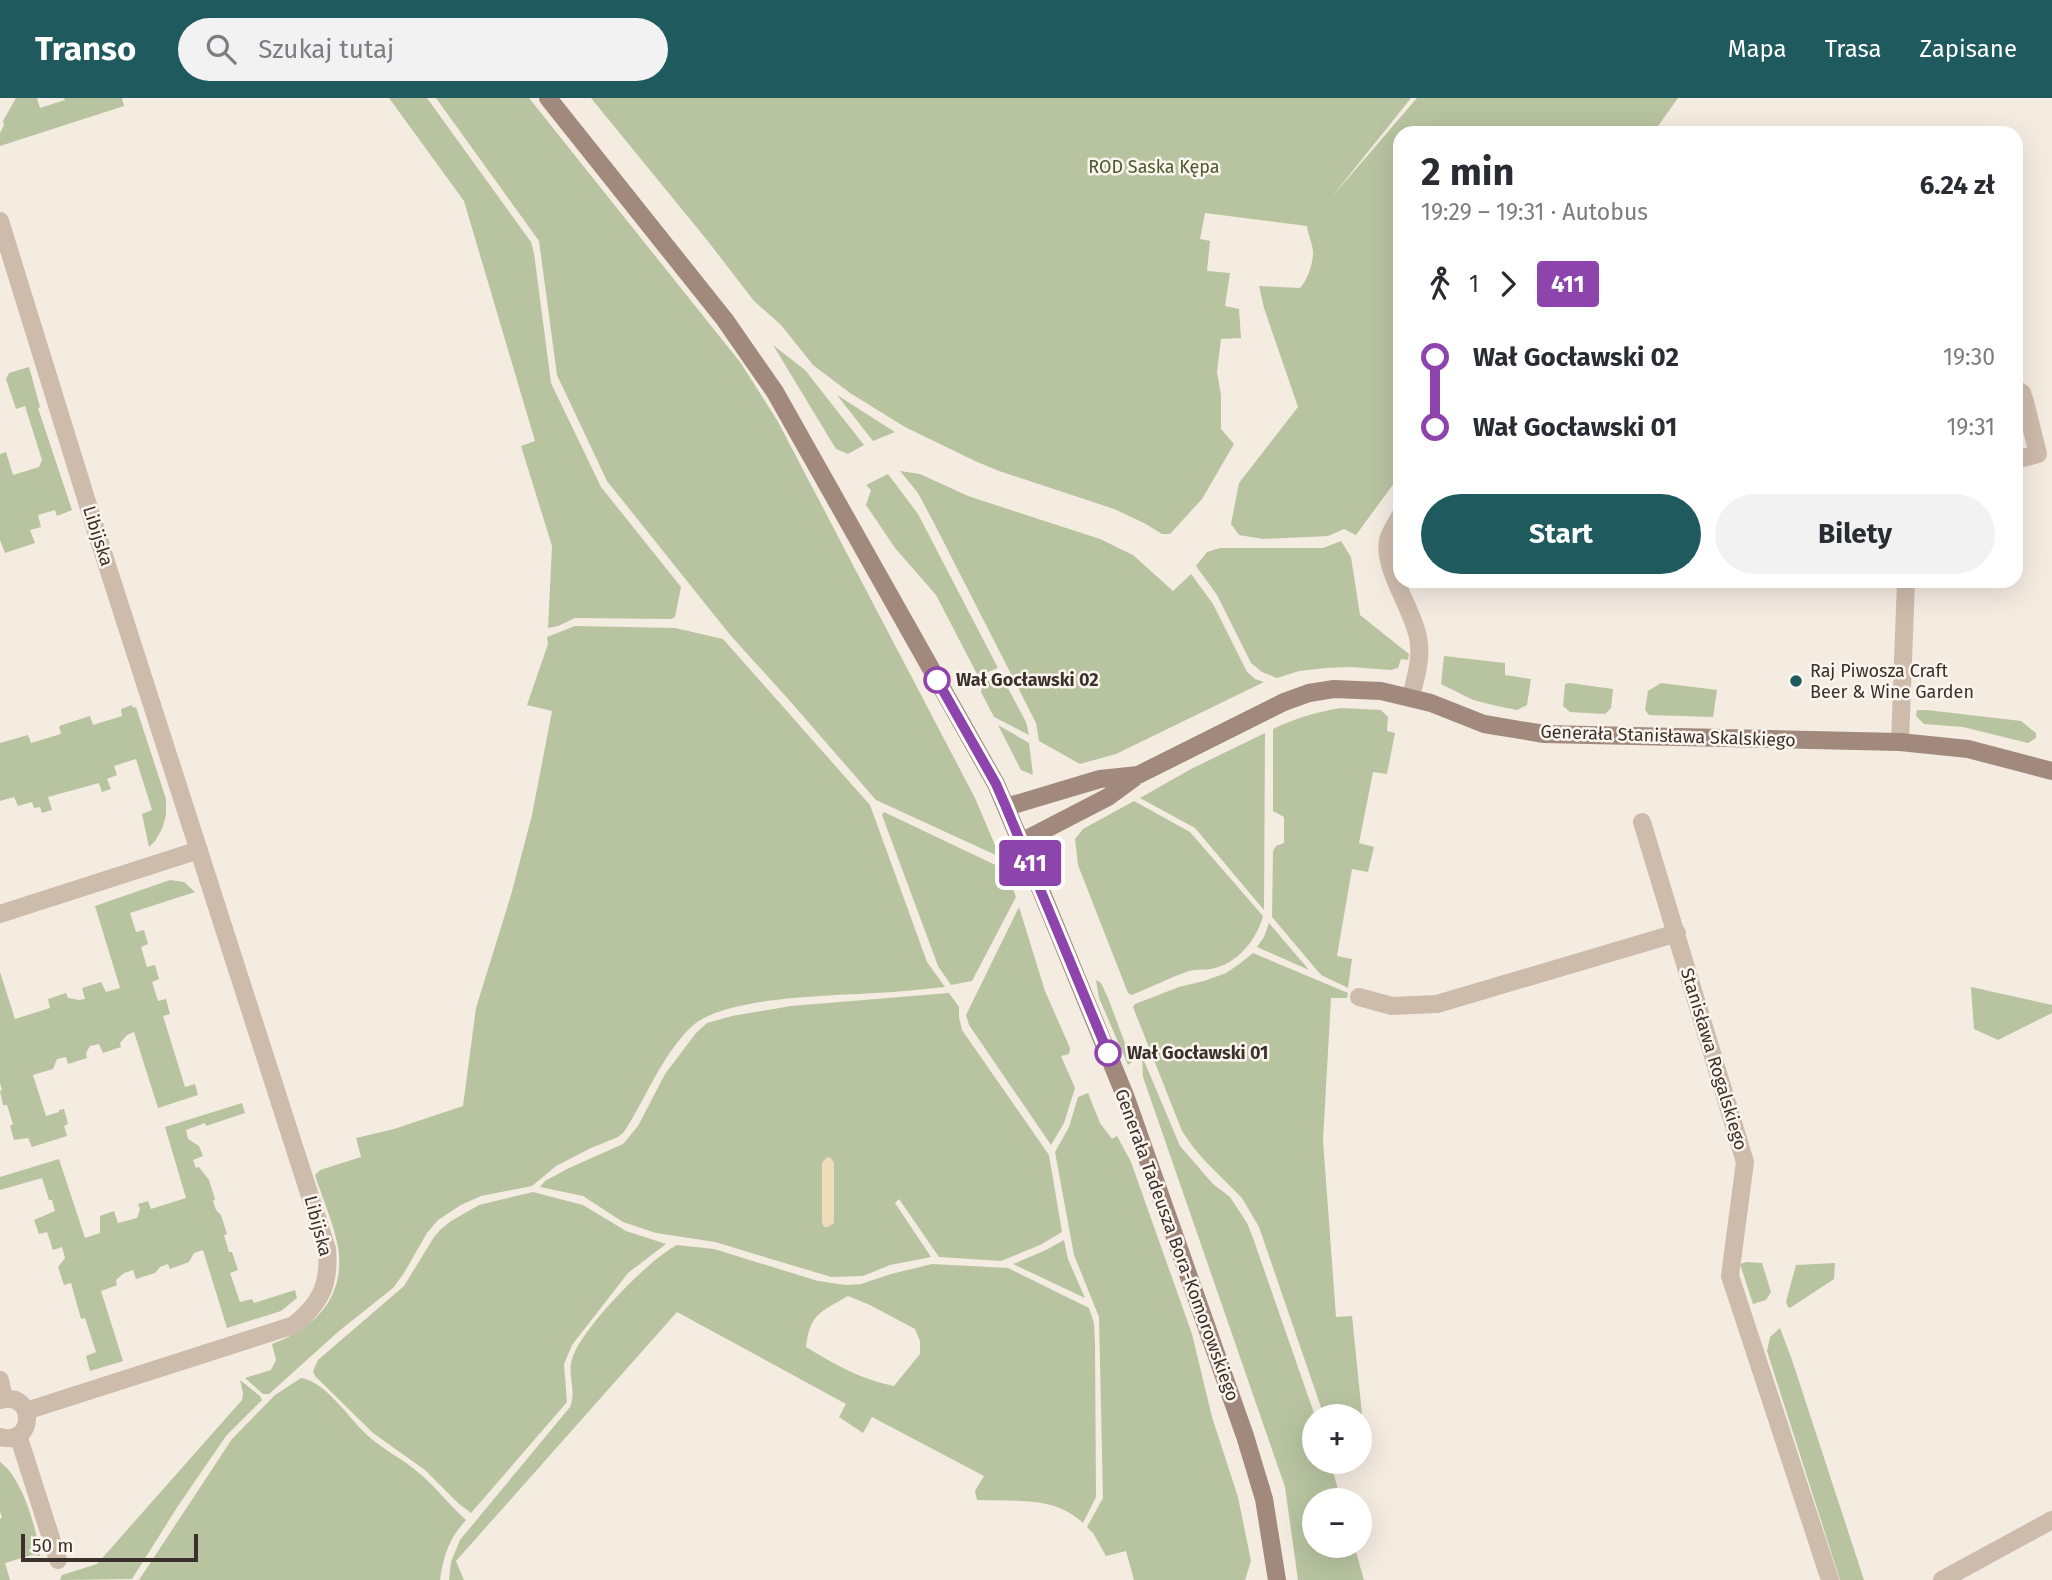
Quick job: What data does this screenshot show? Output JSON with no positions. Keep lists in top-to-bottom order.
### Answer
{
  "streets": {
    "street": [
      "Libijska",
      "Generała Stanisława Skalskiego",
      "Stanisława Rogalskiego",
      "Generała Tadeusza Bora-Komorowskiego"
    ]
  },
  "crossings": [
    ["Generała Stanisława Skalskiego", "Generała Tadeusza Bora-Komorowskiego"]
  ],
  "parks": ["ROD Saska Kępa"],
  "places": ["Wał Gocławski 02", "Raj Piwosza Craft Beer & Wine Garden", "Wał Gocławski 01"],
  "lines": ["bus line 411"],
  "scale_bar": "50 m",
  "page": {
    "header": "Transo",
    "search": "Szukaj tutaj",
    "nav": ["Mapa", "Trasa", "Zapisane"],
    "on_map": "411",
    "heading": ["2 min", "19:29 – 19:31 · Autobus", "6.24 zł"],
    "legs": ["1", "411"],
    "list": [
      {
        "name": "Wał Gocławski 02",
        "value": "19:30"
      },
      {
        "name": "Wał Gocławski 01",
        "value": "19:31"
      }
    ],
    "buttons": ["Start", "Bilety"],
    "map_buttons": ["+", "−"],
    "scale": "50 m"
  }
}
